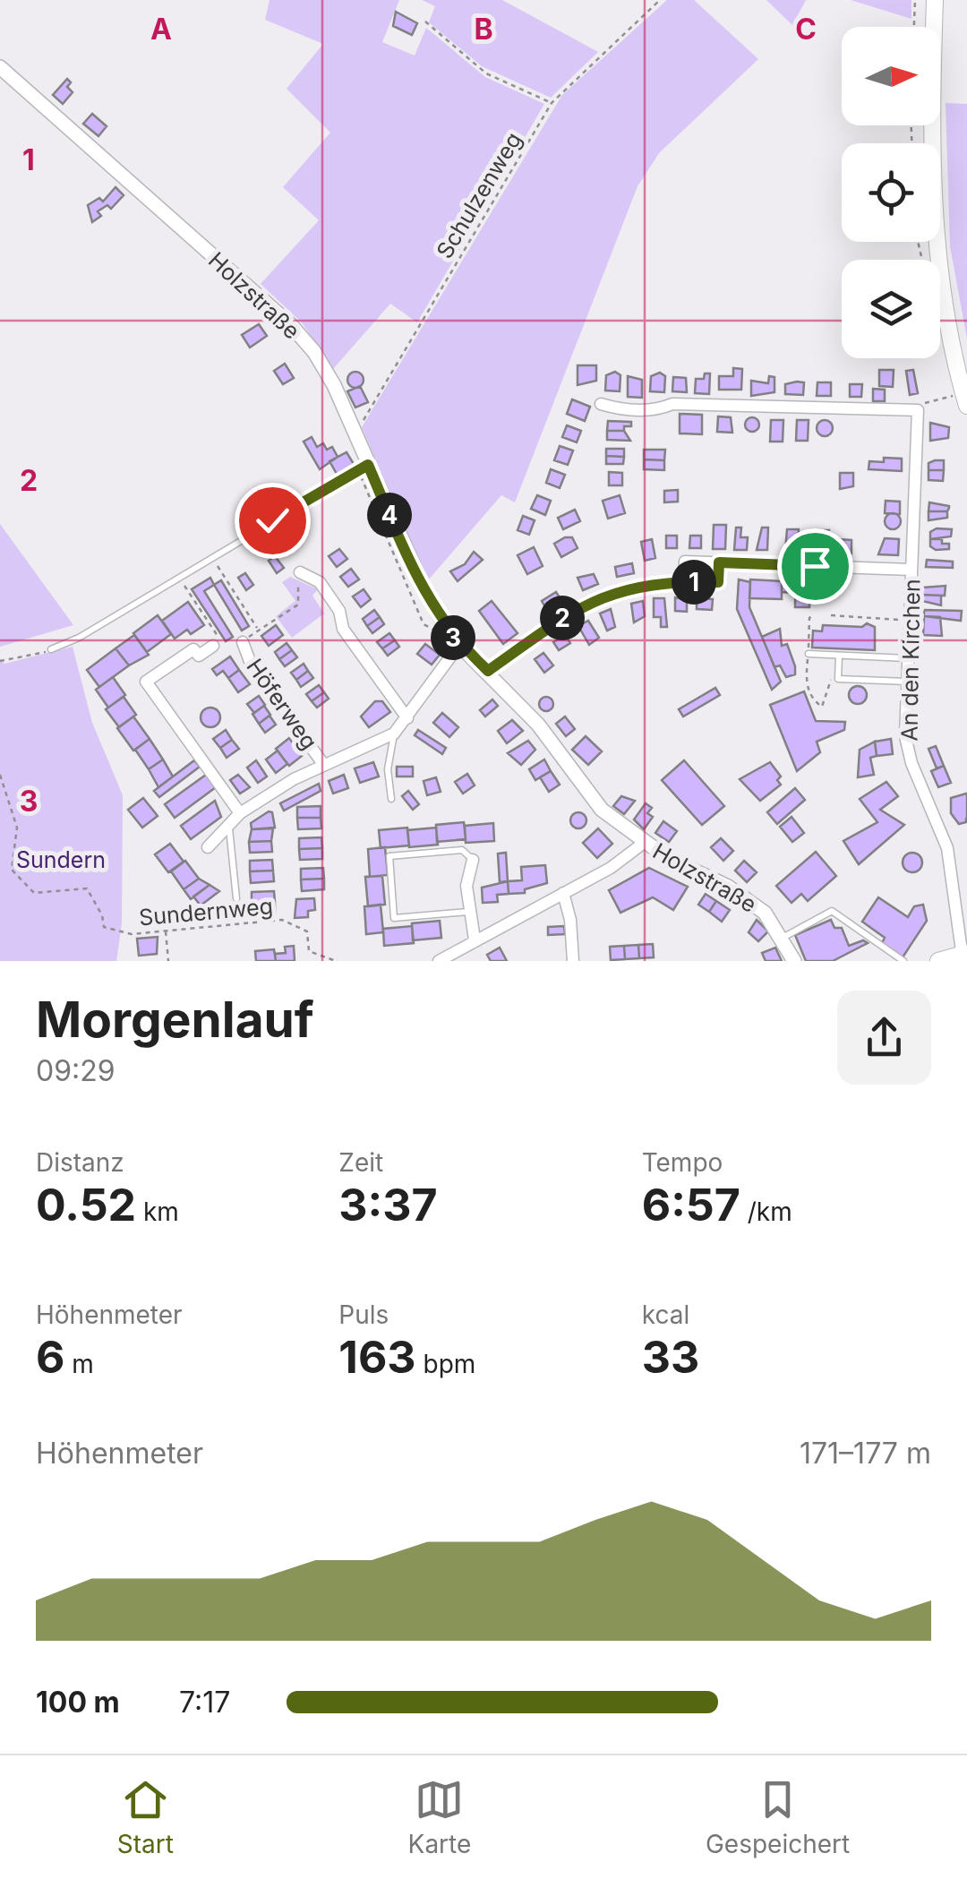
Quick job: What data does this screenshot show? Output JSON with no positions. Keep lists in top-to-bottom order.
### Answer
{
  "streets": {
    "street": ["Holzstraße", "An den Kirchen", "Höferweg"],
    "path": ["Schulzenweg", "Sundernweg"]
  },
  "crossings": [
    ["Schulzenweg", "Holzstraße"]
  ],
  "parks": ["Sundern"],
  "north": "right",
  "page": {
    "pins": [
      "4",
      "1",
      "2",
      "3"
    ],
    "heading": ["Morgenlauf", "09:29"],
    "stats": [
      ["Distanz", "0.52 km"],
      ["Zeit", "3:37"],
      ["Tempo", "6:57 /km"],
      ["Höhenmeter", "6 m"],
      ["Puls", "163 bpm"],
      ["kcal", "33"]
    ],
    "chart": ["Höhenmeter", "171–177 m"],
    "list": [
      {
        "name": "100 m",
        "note": "7:17"
      }
    ],
    "tabs": ["Start", "Karte", "Gespeichert"]
  },
  "grid": {
    "columns": ["A", "B", "C"],
    "rows": ["1", "2", "3"]
  }
}
